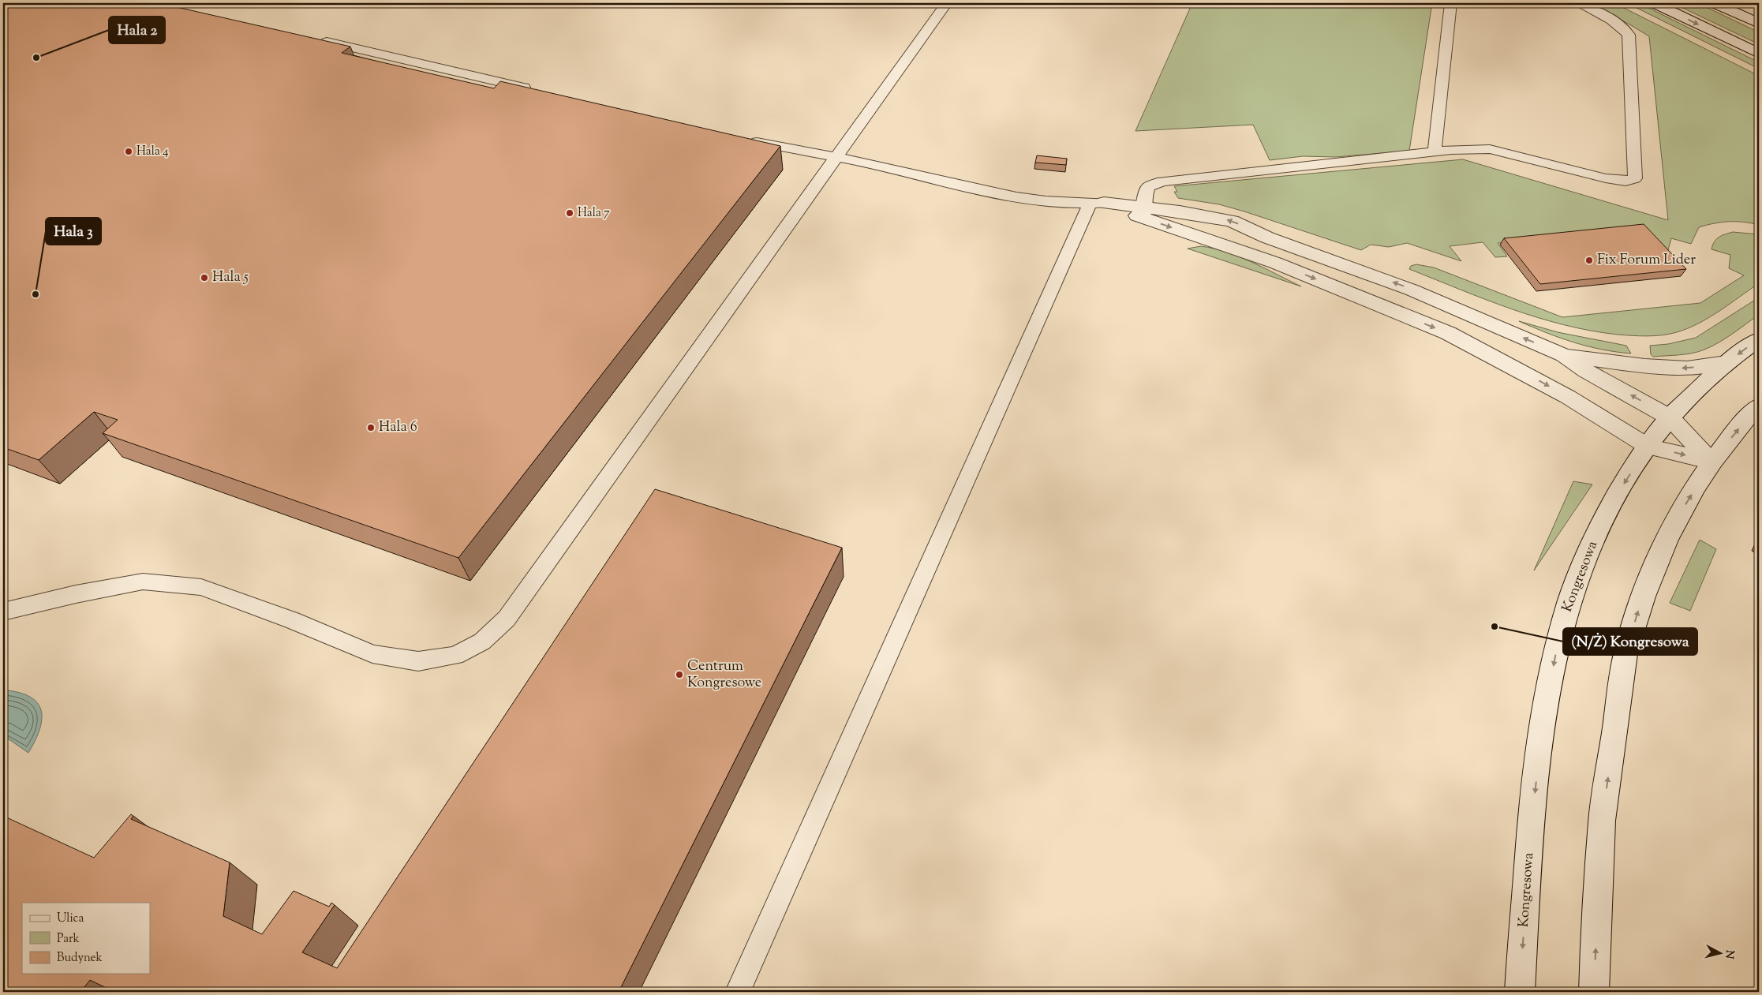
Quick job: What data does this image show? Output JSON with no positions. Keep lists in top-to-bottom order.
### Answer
{
  "streets": {
    "street": ["Kongresowa"]
  },
  "places": [
    "Hala 2",
    "Hala 4",
    "Hala 7",
    "Fix Forum Lider",
    "Hala 5",
    "Hala 3",
    "Hala 6",
    "(N/Ż) Kongresowa",
    "Centrum Kongresowe"
  ],
  "legend": ["Ulica", "Park", "Budynek"],
  "north": "right"
}
